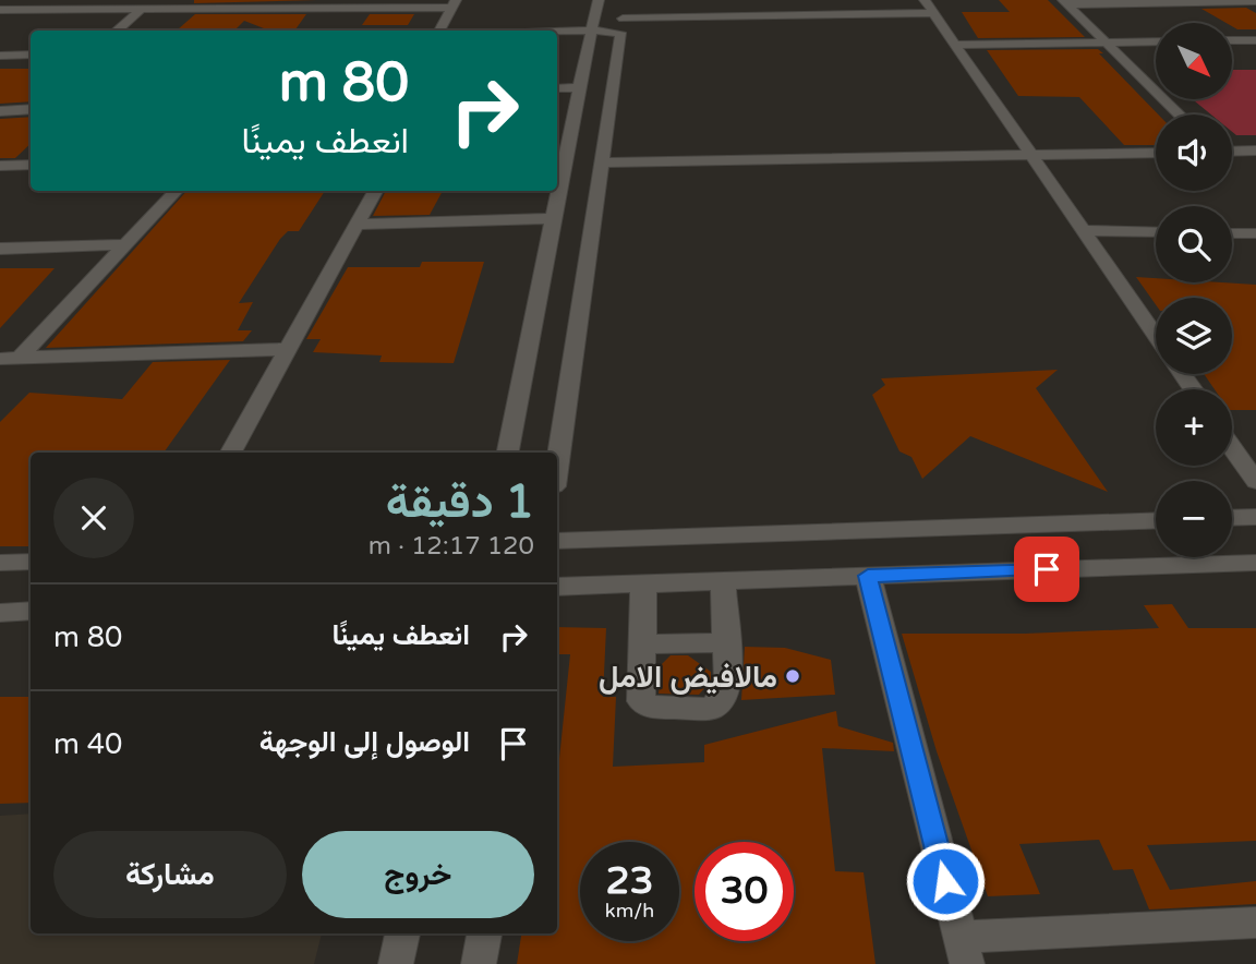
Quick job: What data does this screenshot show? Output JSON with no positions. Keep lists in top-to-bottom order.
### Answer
{
  "places": ["مالافيض الامل"],
  "north": "bottom right",
  "page": {
    "map_buttons": ["+", "−"],
    "turn": ["80 m", "انعطف يمينًا"],
    "heading": ["1 دقيقة", "120 m · 12:17"],
    "list": [
      {
        "name": "انعطف يمينًا",
        "value": "80 m"
      },
      {
        "name": "الوصول إلى الوجهة",
        "value": "40 m"
      }
    ],
    "buttons": ["خروج", "مشاركة"],
    "speed": "23 km/h",
    "limit": "30"
  }
}
